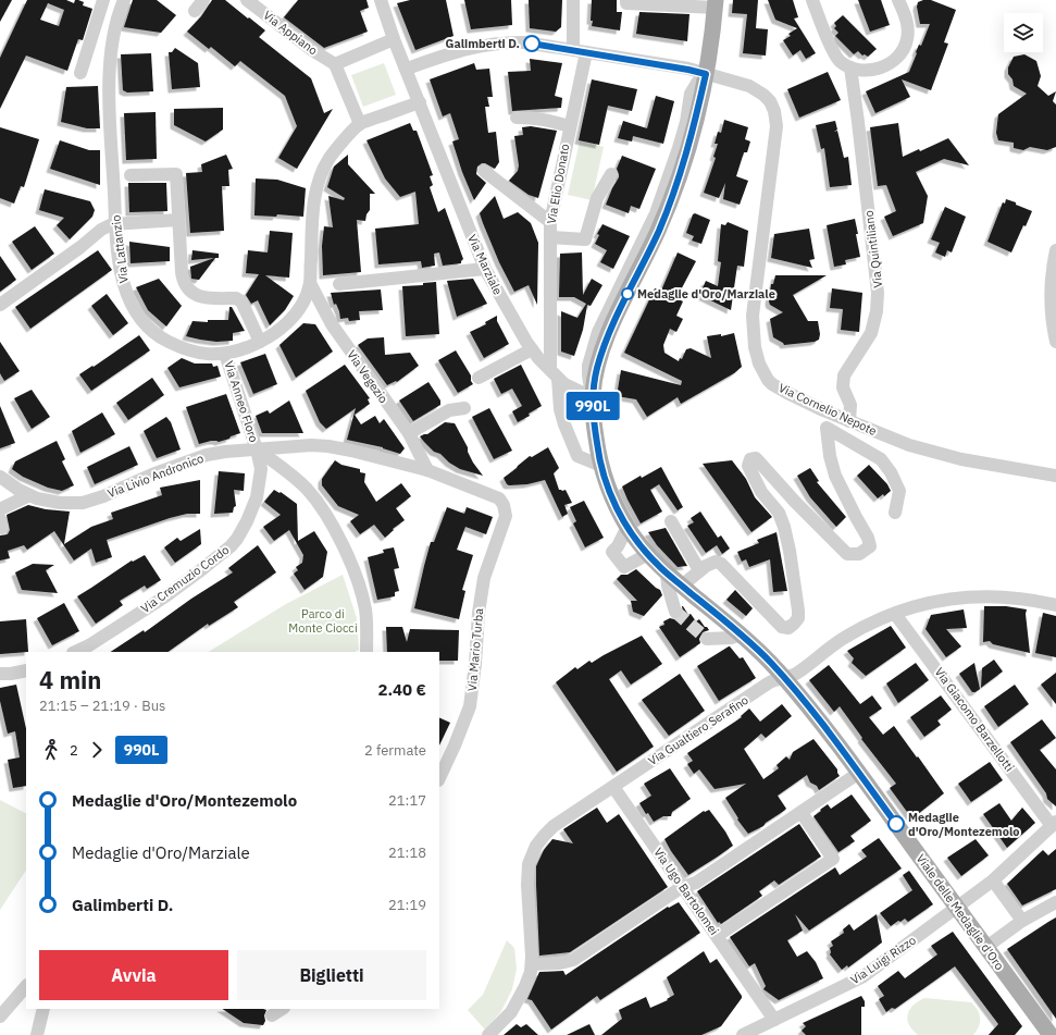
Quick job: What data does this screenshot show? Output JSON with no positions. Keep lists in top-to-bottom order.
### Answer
{
  "streets": {
    "main road": ["Viale delle Medaglie d'Oro"],
    "street": [
      "Via Appiano",
      "Via Elio Donato",
      "Via Lattanzio",
      "Via Quintiliano",
      "Via Marziale",
      "Via Vegezio",
      "Via Anneo Floro",
      "Via Cornelio Nepote",
      "Via Livio Andronico",
      "Via Cremuzio Cordo",
      "Via Mario Turba",
      "Via Giacomo Barzellotti",
      "Via Gualtiero Serafino",
      "Via Ugo Bartolomei",
      "Via Luigi Rizzo"
    ]
  },
  "crossings": [
    ["Via Elio Donato", "Via Marziale"],
    ["Via Elio Donato", "Via Cornelio Nepote"],
    ["Via Elio Donato", "Viale delle Medaglie d'Oro"],
    ["Via Lattanzio", "Via Vegezio"],
    ["Via Lattanzio", "Via Anneo Floro"],
    ["Via Quintiliano", "Via Cornelio Nepote"],
    ["Via Marziale", "Via Cornelio Nepote"],
    ["Via Marziale", "Viale delle Medaglie d'Oro"],
    ["Via Vegezio", "Via Livio Andronico"],
    ["Via Anneo Floro", "Via Livio Andronico"],
    ["Via Anneo Floro", "Via Cremuzio Cordo"],
    ["Via Cornelio Nepote", "Viale delle Medaglie d'Oro"],
    ["Via Livio Andronico", "Via Cremuzio Cordo"],
    ["Via Livio Andronico", "Via Mario Turba"],
    ["Via Giacomo Barzellotti", "Via Gualtiero Serafino"],
    ["Via Giacomo Barzellotti", "Via Luigi Rizzo"],
    ["Via Gualtiero Serafino", "Via Ugo Bartolomei"],
    ["Via Gualtiero Serafino", "Viale delle Medaglie d'Oro"],
    ["Via Ugo Bartolomei", "Via Luigi Rizzo"],
    ["Viale delle Medaglie d'Oro", "Via Luigi Rizzo"]
  ],
  "parks": ["Parco di Monte Ciocci"],
  "places": ["Galimberti D.", "Medaglie d'Oro/Marziale", "Medaglie d'Oro/Montezemolo"],
  "lines": ["bus line 990L"],
  "page": {
    "on_map": "990L",
    "heading": ["4 min", "21:15 – 21:19 · Bus", "2.40 €"],
    "legs": ["2", "990L", "2 fermate"],
    "list": [
      {
        "name": "Medaglie d'Oro/Montezemolo",
        "value": "21:17"
      },
      {
        "name": "Medaglie d'Oro/Marziale",
        "value": "21:18"
      },
      {
        "name": "Galimberti D.",
        "value": "21:19"
      }
    ],
    "buttons": ["Avvia", "Biglietti"]
  }
}
